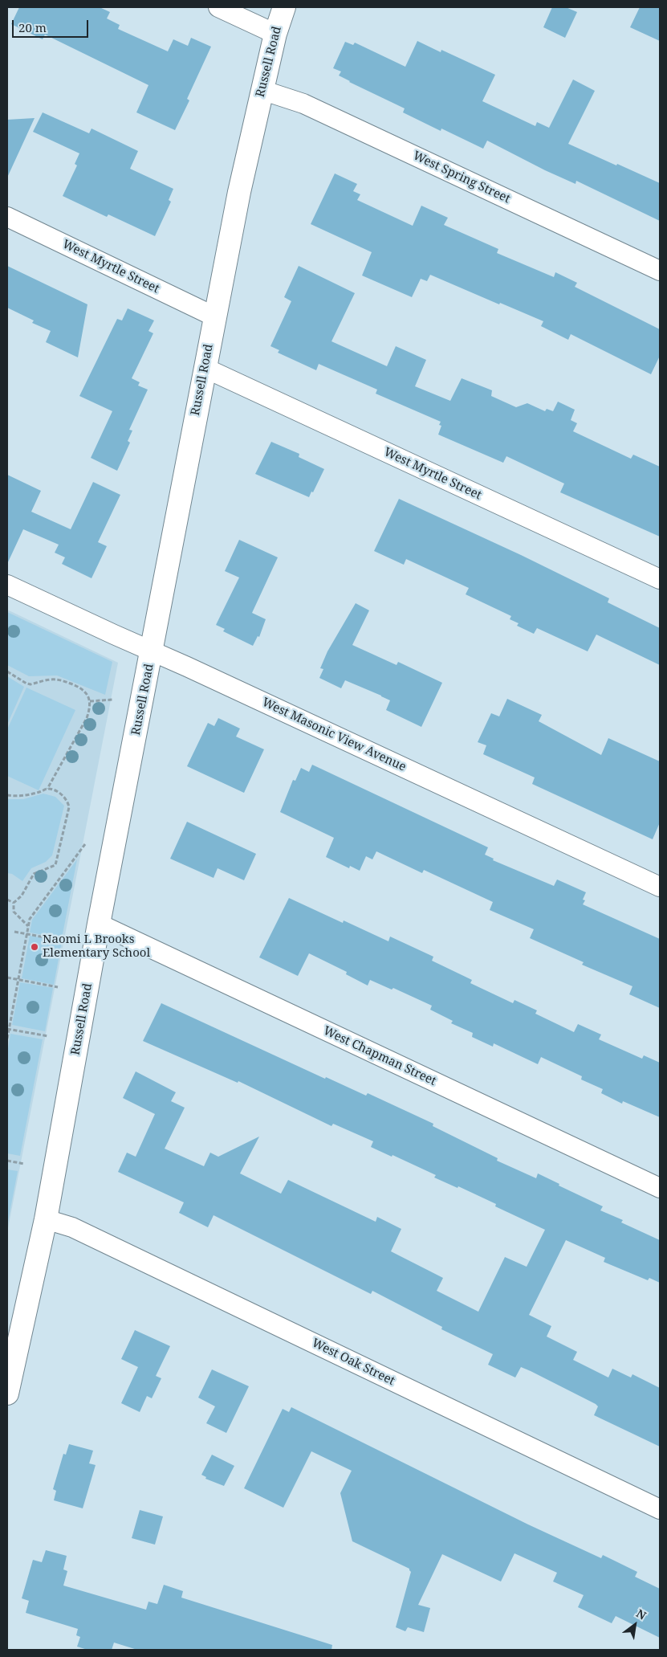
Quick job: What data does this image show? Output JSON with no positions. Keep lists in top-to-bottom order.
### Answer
{
  "streets": {
    "street": [
      "Russell Road",
      "West Spring Street",
      "West Myrtle Street",
      "West Masonic View Avenue",
      "West Chapman Street",
      "West Oak Street"
    ]
  },
  "crossings": [
    ["Russell Road", "West Spring Street"],
    ["Russell Road", "West Myrtle Street"],
    ["Russell Road", "West Masonic View Avenue"],
    ["Russell Road", "West Chapman Street"],
    ["Russell Road", "West Oak Street"]
  ],
  "places": ["Naomi L Brooks Elementary School"],
  "scale_bar": "20 m",
  "north": "top right"
}
